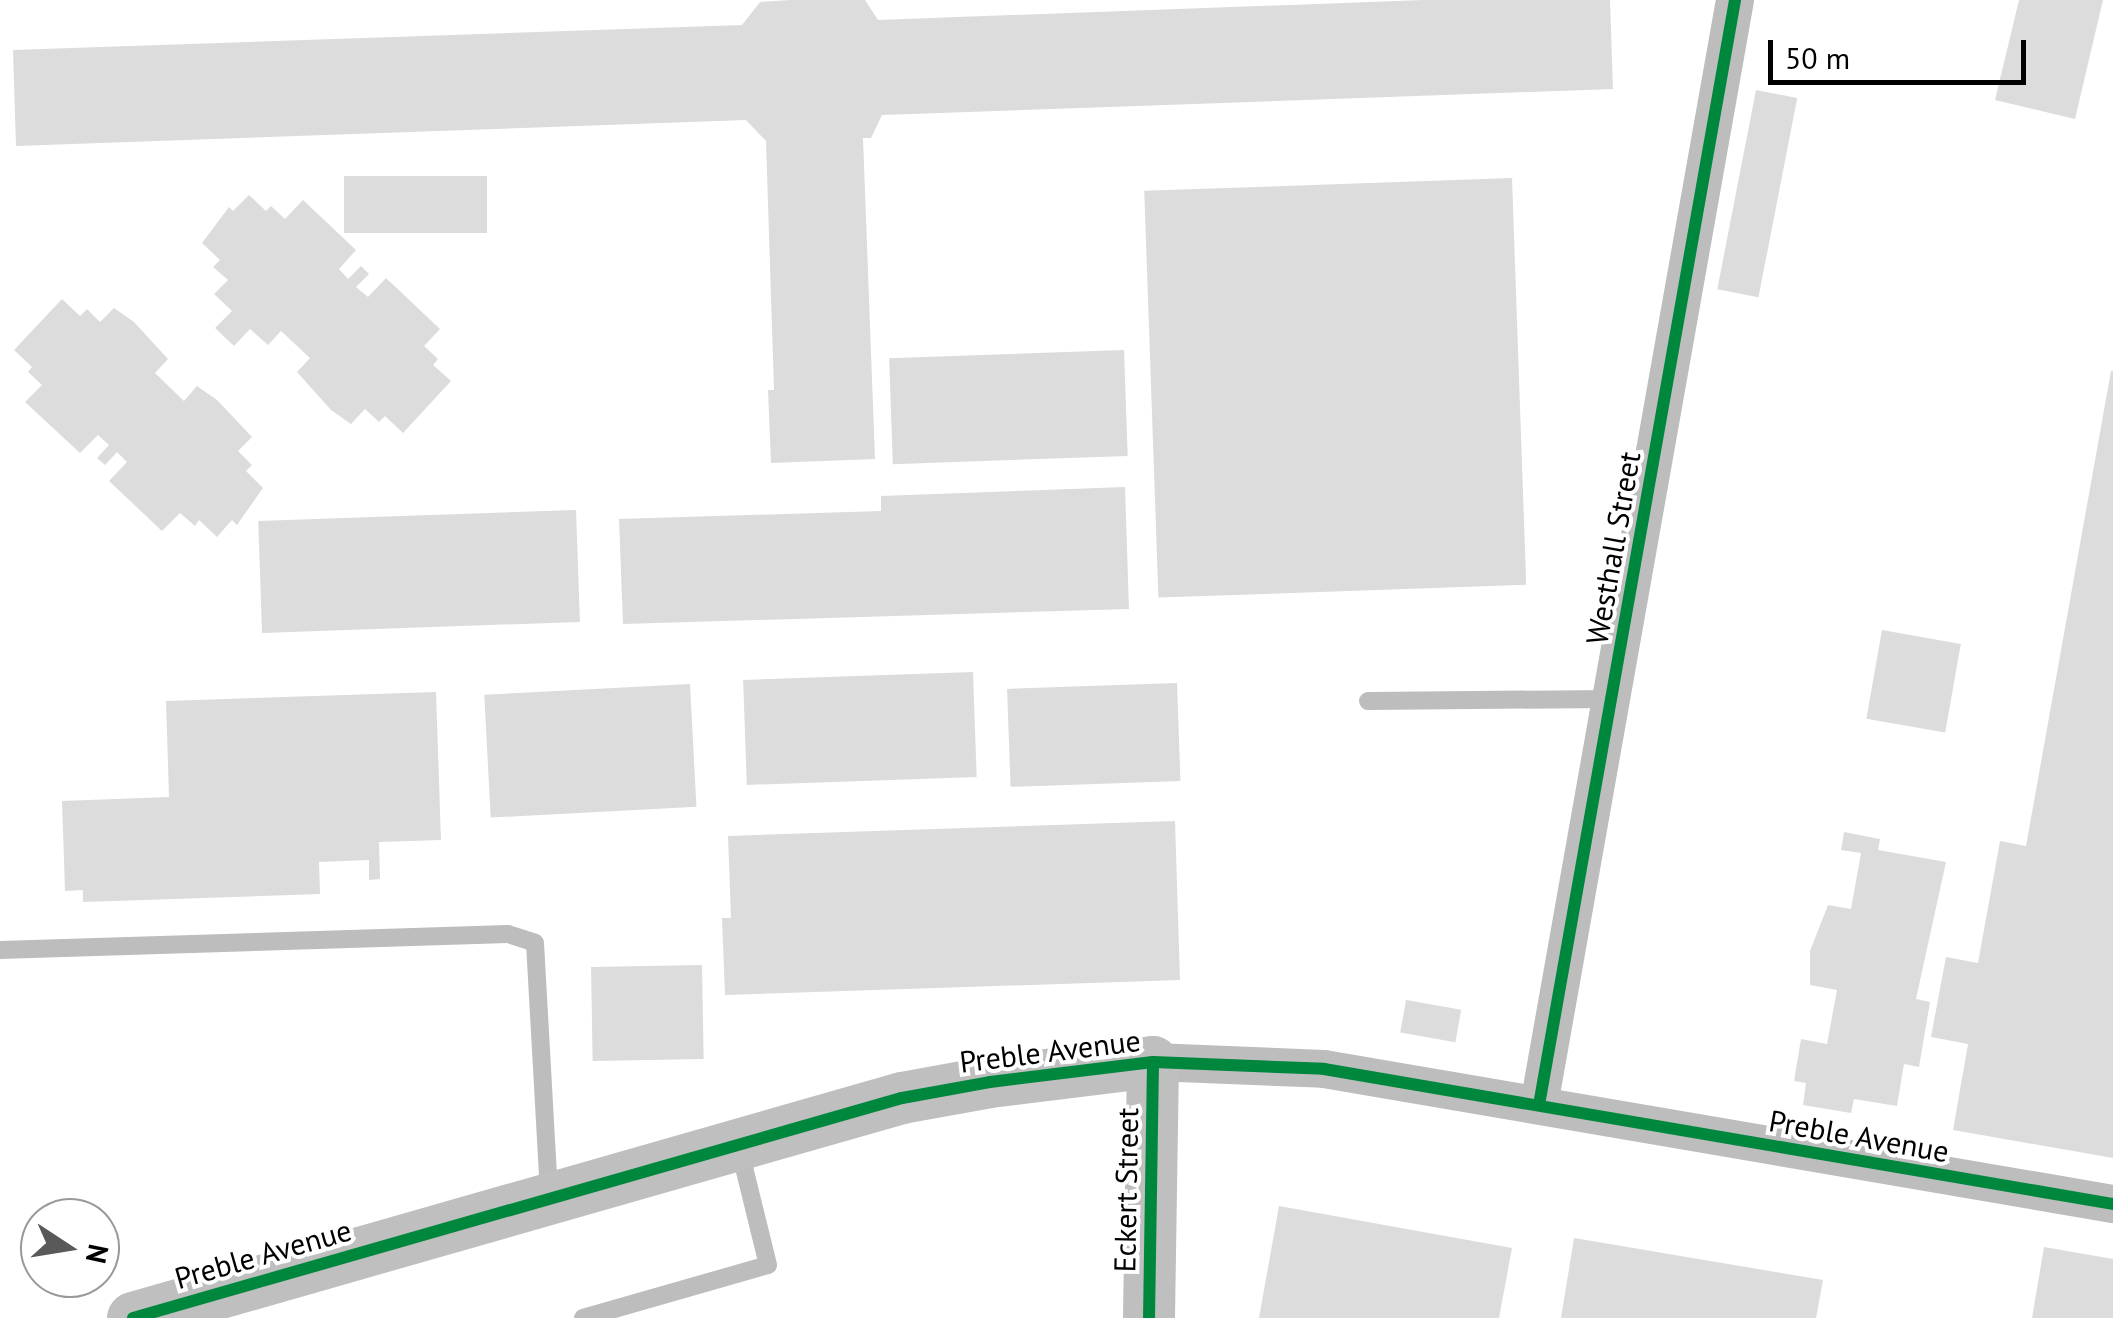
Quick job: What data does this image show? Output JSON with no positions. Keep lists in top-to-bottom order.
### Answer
{
  "streets": {
    "street": ["Westhall Street", "Preble Avenue", "Eckert Street"]
  },
  "crossings": [
    ["Westhall Street", "Preble Avenue"],
    ["Preble Avenue", "Eckert Street"]
  ],
  "scale_bar": "50 m",
  "north": "right"
}
